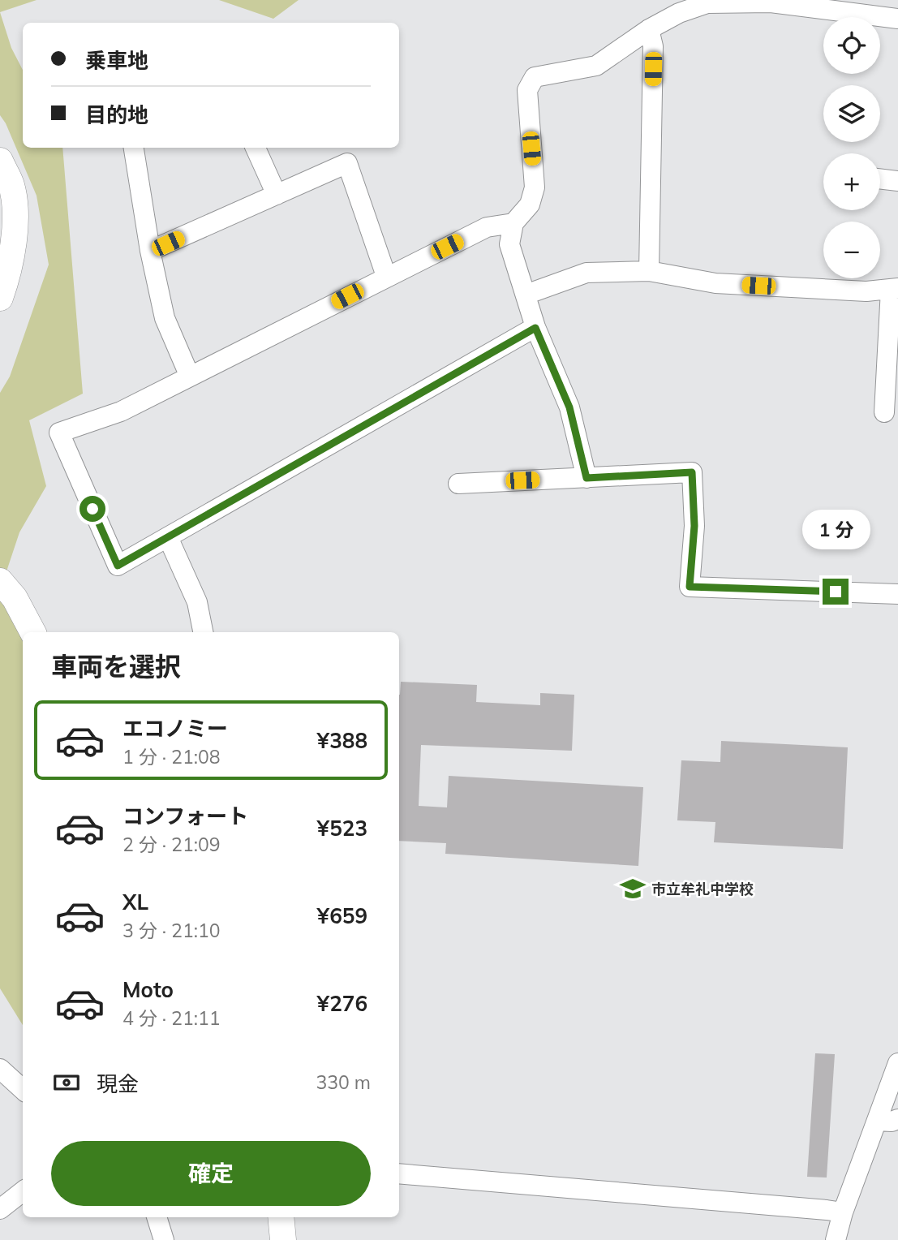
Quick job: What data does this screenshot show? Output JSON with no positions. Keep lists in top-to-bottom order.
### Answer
{
  "places": {
    "school or university": ["市立牟礼中学校"]
  },
  "page": {
    "map_buttons": ["+", "−"],
    "banner": ["乗車地", "目的地"],
    "bubble": "1 分",
    "heading": "車両を選択",
    "list": [
      {
        "name": "エコノミー",
        "note": "1 分 · 21:08",
        "value": "¥388"
      },
      {
        "name": "コンフォート",
        "note": "2 分 · 21:09",
        "value": "¥523"
      },
      {
        "name": "XL",
        "note": "3 分 · 21:10",
        "value": "¥659"
      },
      {
        "name": "Moto",
        "note": "4 分 · 21:11",
        "value": "¥276"
      }
    ],
    "pay": ["現金", "330 m"],
    "buttons": "確定"
  }
}
